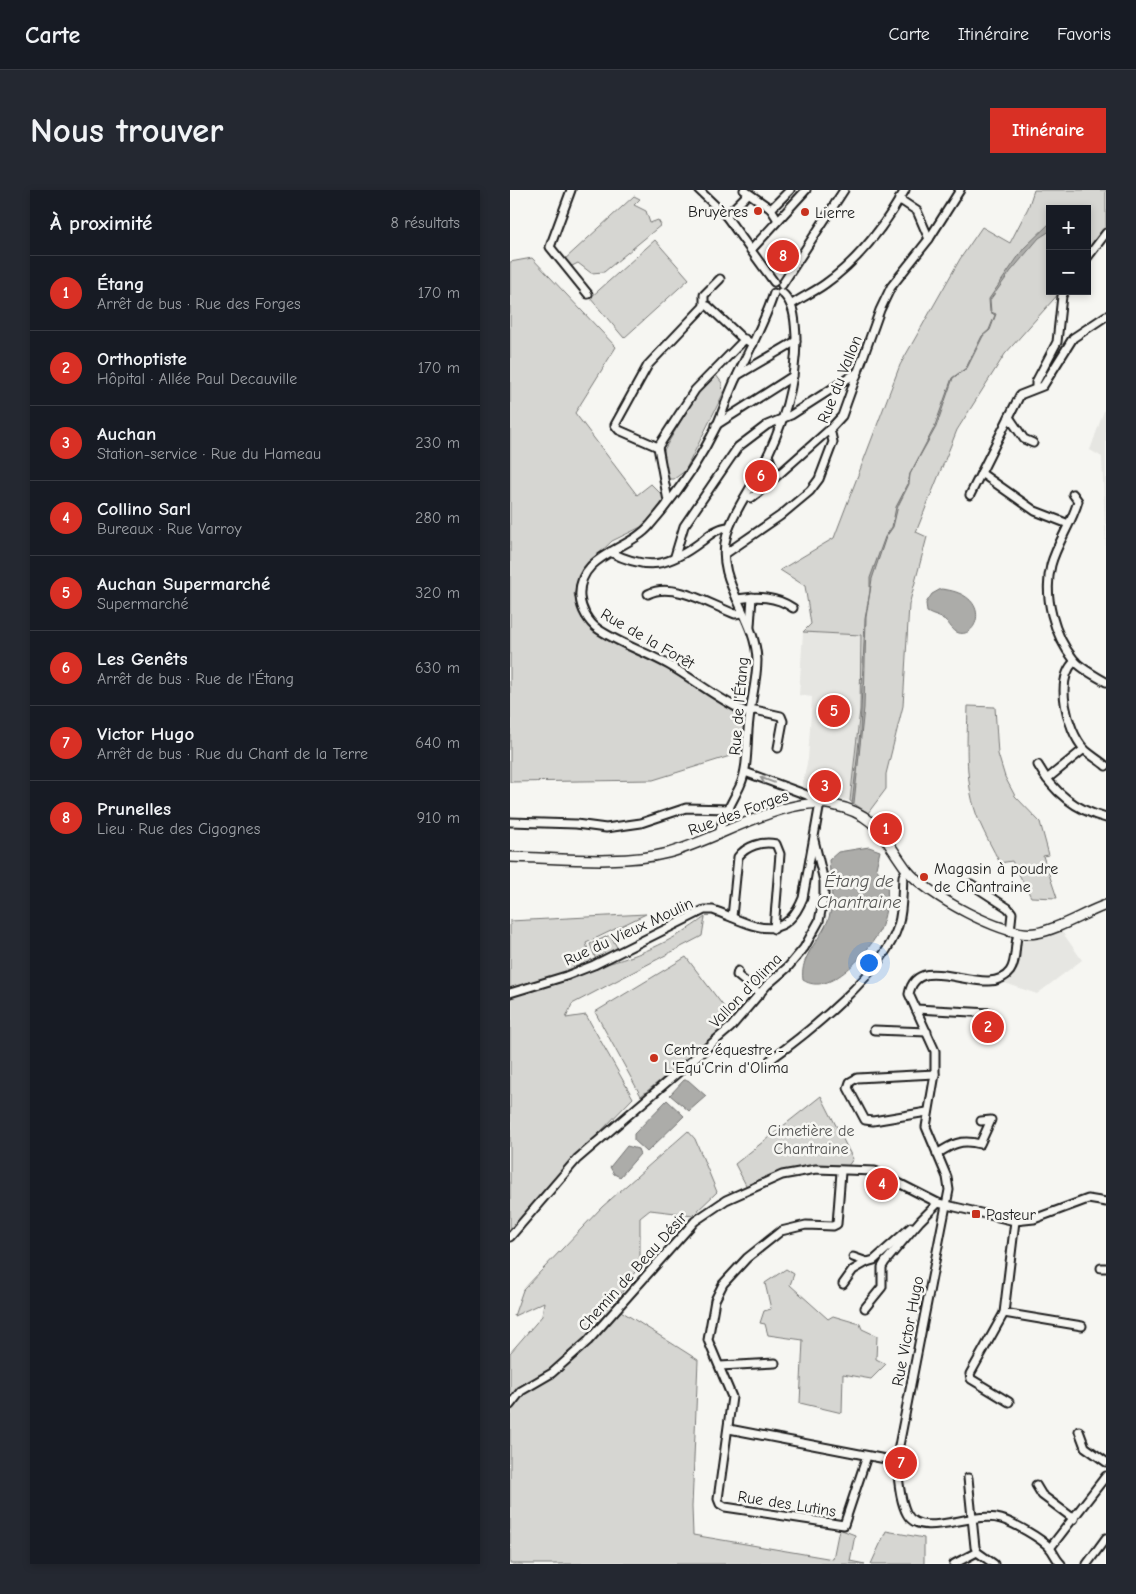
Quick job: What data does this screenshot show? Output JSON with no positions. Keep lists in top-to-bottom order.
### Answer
{
  "streets": {
    "main road": ["Rue des Forges"],
    "street": [
      "Rue du Vallon",
      "Rue de la Forêt",
      "Rue de l'Étang",
      "Rue du Vieux Moulin",
      "Vallon d'Olima",
      "Chemin de Beau Désir",
      "Rue Victor Hugo",
      "Rue des Lutins"
    ]
  },
  "crossings": [
    ["Rue du Vallon", "Rue de l'Étang"],
    ["Rue de la Forêt", "Rue de l'Étang"],
    ["Rue de l'Étang", "Rue des Forges"],
    ["Rue des Forges", "Vallon d'Olima"],
    ["Rue des Forges", "Rue Victor Hugo"],
    ["Chemin de Beau Désir", "Rue Victor Hugo"],
    ["Chemin de Beau Désir", "Rue des Lutins"]
  ],
  "water": ["Étang de Chantraine"],
  "parks": ["Cimetière de Chantraine"],
  "places": {
    "other": [
      "Bruyères",
      "Lierre",
      "Magasin à poudre de Chantraine",
      "Centre équestre - L'Equ'Crin d'Olima"
    ],
    "transit": ["Pasteur"]
  },
  "page": {
    "header": "Carte",
    "nav": ["Carte", "Itinéraire", "Favoris"],
    "buttons": "Itinéraire",
    "title": "Nous trouver",
    "heading": ["À proximité", "8 résultats"],
    "map_buttons": ["+", "−"],
    "pins": [
      "8",
      "6",
      "5",
      "3",
      "1",
      "2",
      "4",
      "7"
    ],
    "list": [
      {
        "mark": "1",
        "name": "Étang",
        "note": "Arrêt de bus · Rue des Forges",
        "value": "170 m"
      },
      {
        "mark": "2",
        "name": "Orthoptiste",
        "note": "Hôpital · Allée Paul Decauville",
        "value": "170 m"
      },
      {
        "mark": "3",
        "name": "Auchan",
        "note": "Station-service · Rue du Hameau",
        "value": "230 m"
      },
      {
        "mark": "4",
        "name": "Collino Sarl",
        "note": "Bureaux · Rue Varroy",
        "value": "280 m"
      },
      {
        "mark": "5",
        "name": "Auchan Supermarché",
        "note": "Supermarché",
        "value": "320 m"
      },
      {
        "mark": "6",
        "name": "Les Genêts",
        "note": "Arrêt de bus · Rue de l'Étang",
        "value": "630 m"
      },
      {
        "mark": "7",
        "name": "Victor Hugo",
        "note": "Arrêt de bus · Rue du Chant de la Terre",
        "value": "640 m"
      },
      {
        "mark": "8",
        "name": "Prunelles",
        "note": "Lieu · Rue des Cigognes",
        "value": "910 m"
      }
    ]
  }
}
